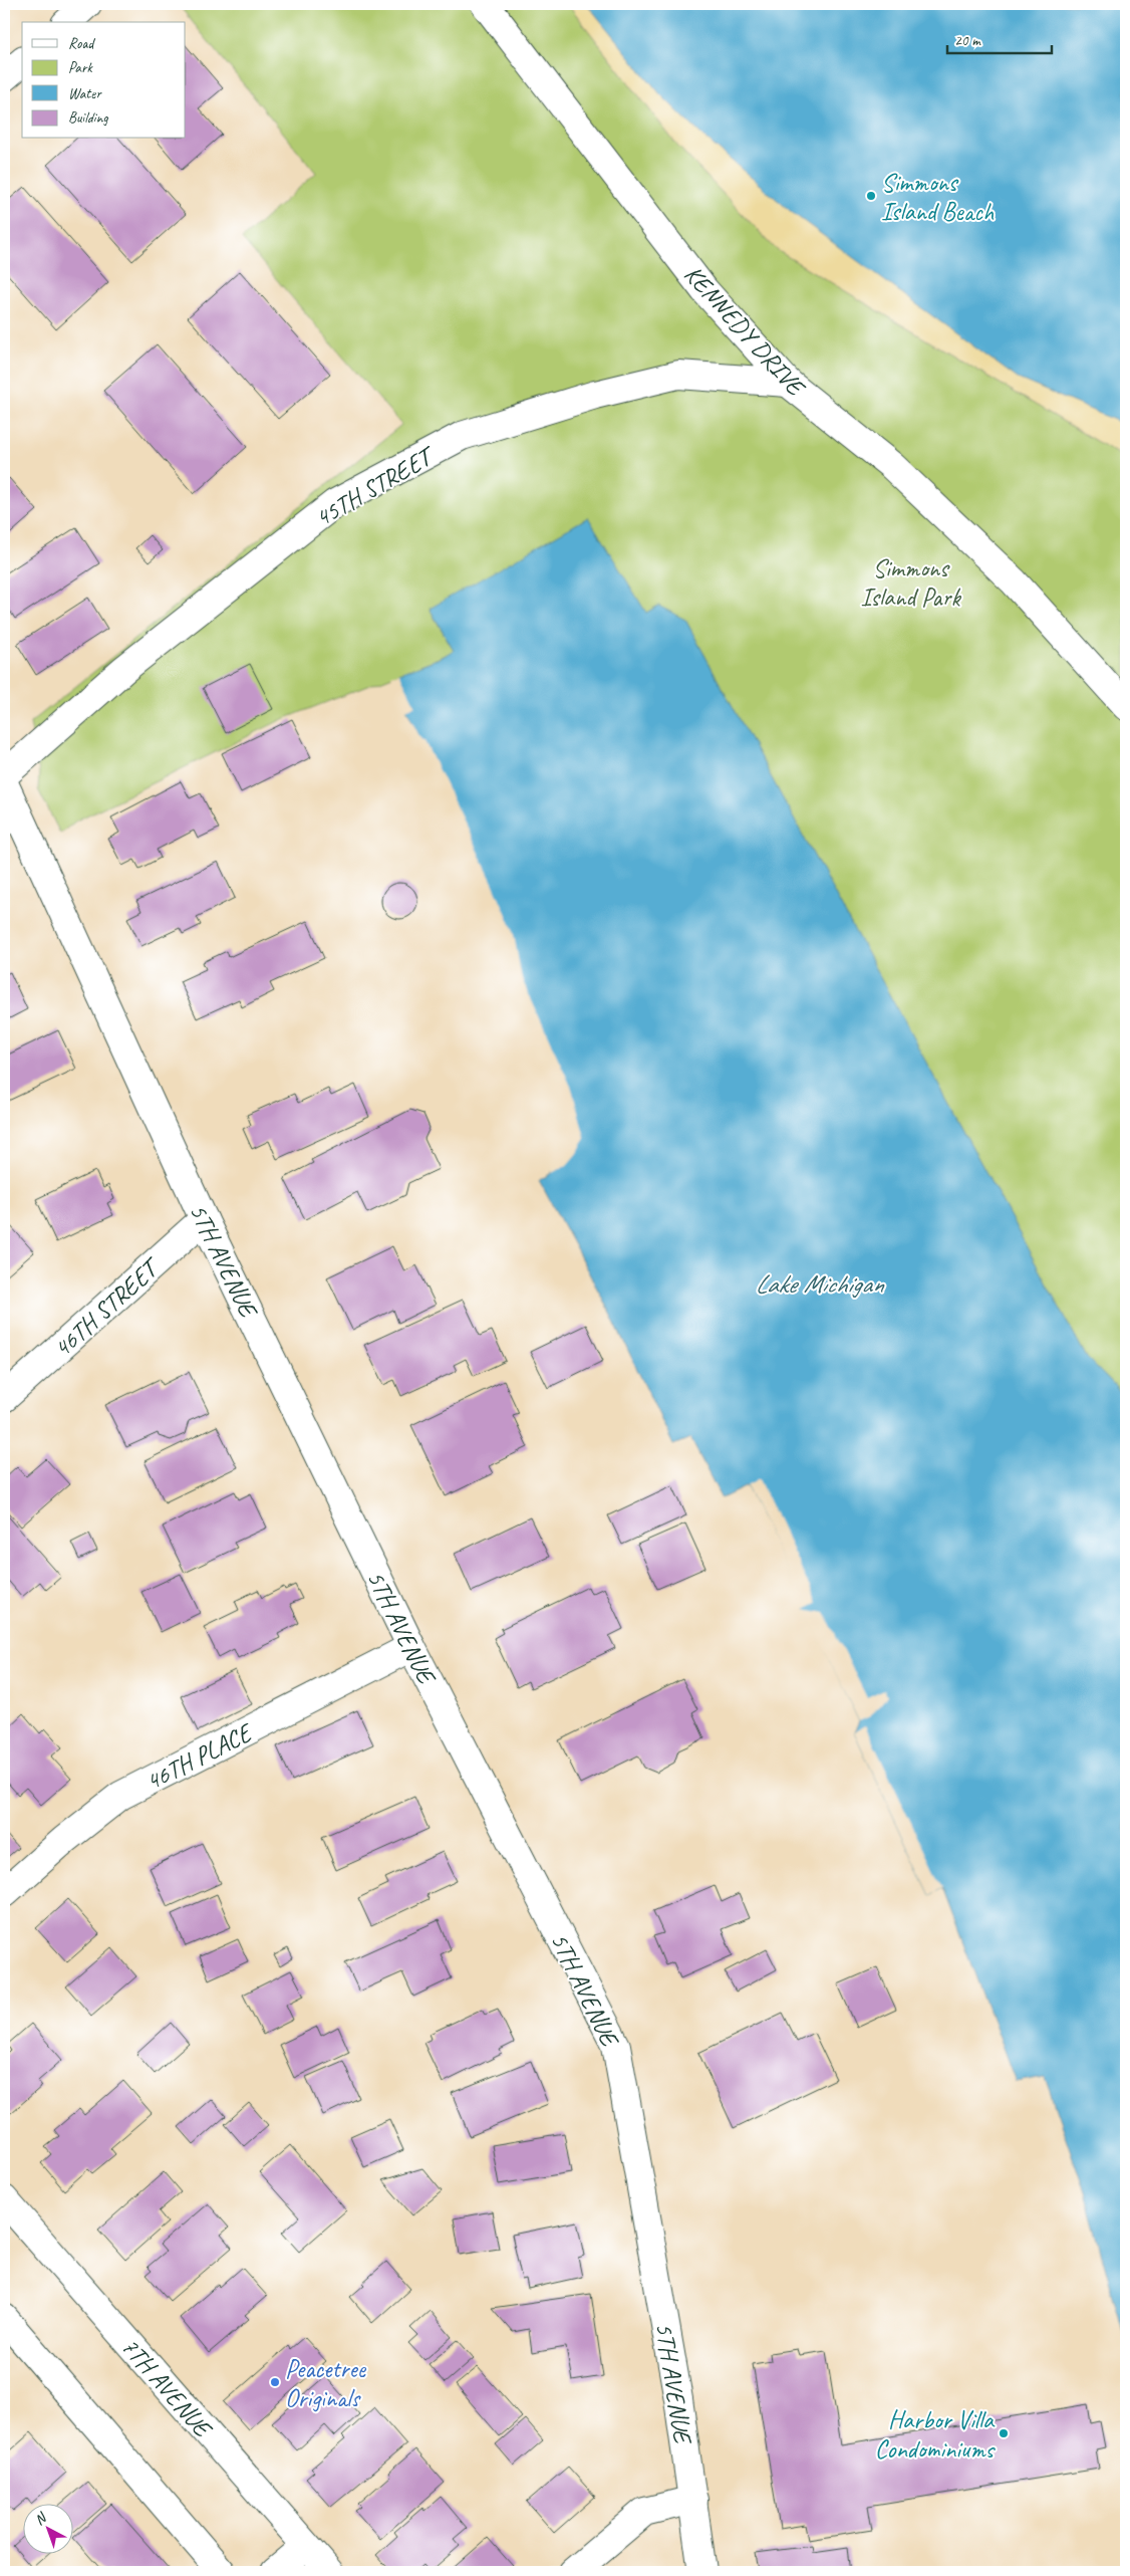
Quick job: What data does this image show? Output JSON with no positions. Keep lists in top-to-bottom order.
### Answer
{
  "streets": {
    "street": [
      "KENNEDY DRIVE",
      "45TH STREET",
      "5TH AVENUE",
      "46TH STREET",
      "46TH PLACE",
      "7TH AVENUE"
    ]
  },
  "crossings": [
    ["KENNEDY DRIVE", "45TH STREET"],
    ["5TH AVENUE", "46TH STREET"],
    ["5TH AVENUE", "46TH PLACE"]
  ],
  "water": ["Lake Michigan"],
  "parks": ["Simmons Island Park"],
  "places": ["Simmons Island Beach", "Peacetree Originals", "Harbor Villa Condominiums"],
  "legend": [
    "Road",
    "Park",
    "Water",
    "Building"
  ],
  "scale_bar": "20 m",
  "north": "top left"
}
